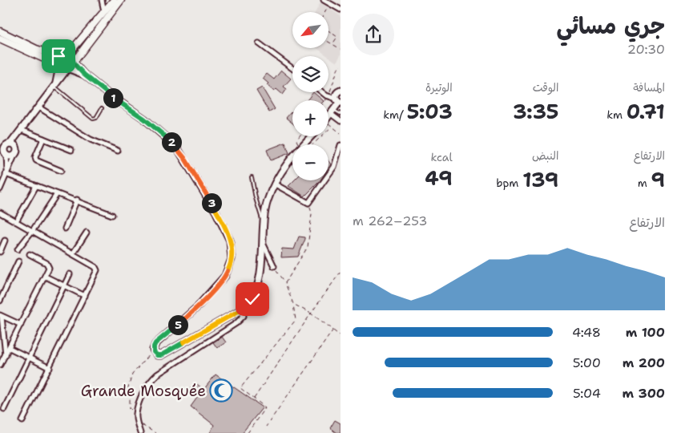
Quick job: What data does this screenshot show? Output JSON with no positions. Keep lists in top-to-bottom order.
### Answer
{
  "places": {
    "mosque": ["Grande Mosquée"]
  },
  "north": "bottom left",
  "page": {
    "heading": ["جري مسائي", "20:30"],
    "map_buttons": ["+", "−"],
    "stats": [
      ["المسافة", "0.71 km"],
      ["الوقت", "3:35"],
      ["الوتيرة", "5:03 /km"],
      ["الارتفاع", "9 m"],
      ["النبض", "139 bpm"],
      ["kcal", "49"]
    ],
    "pins": [
      "1",
      "2",
      "3",
      "5"
    ],
    "chart": ["الارتفاع", "253–262 m"],
    "list": [
      {
        "name": "100 m",
        "note": "4:48"
      },
      {
        "name": "200 m",
        "note": "5:00"
      },
      {
        "name": "300 m",
        "note": "5:04"
      }
    ]
  }
}
